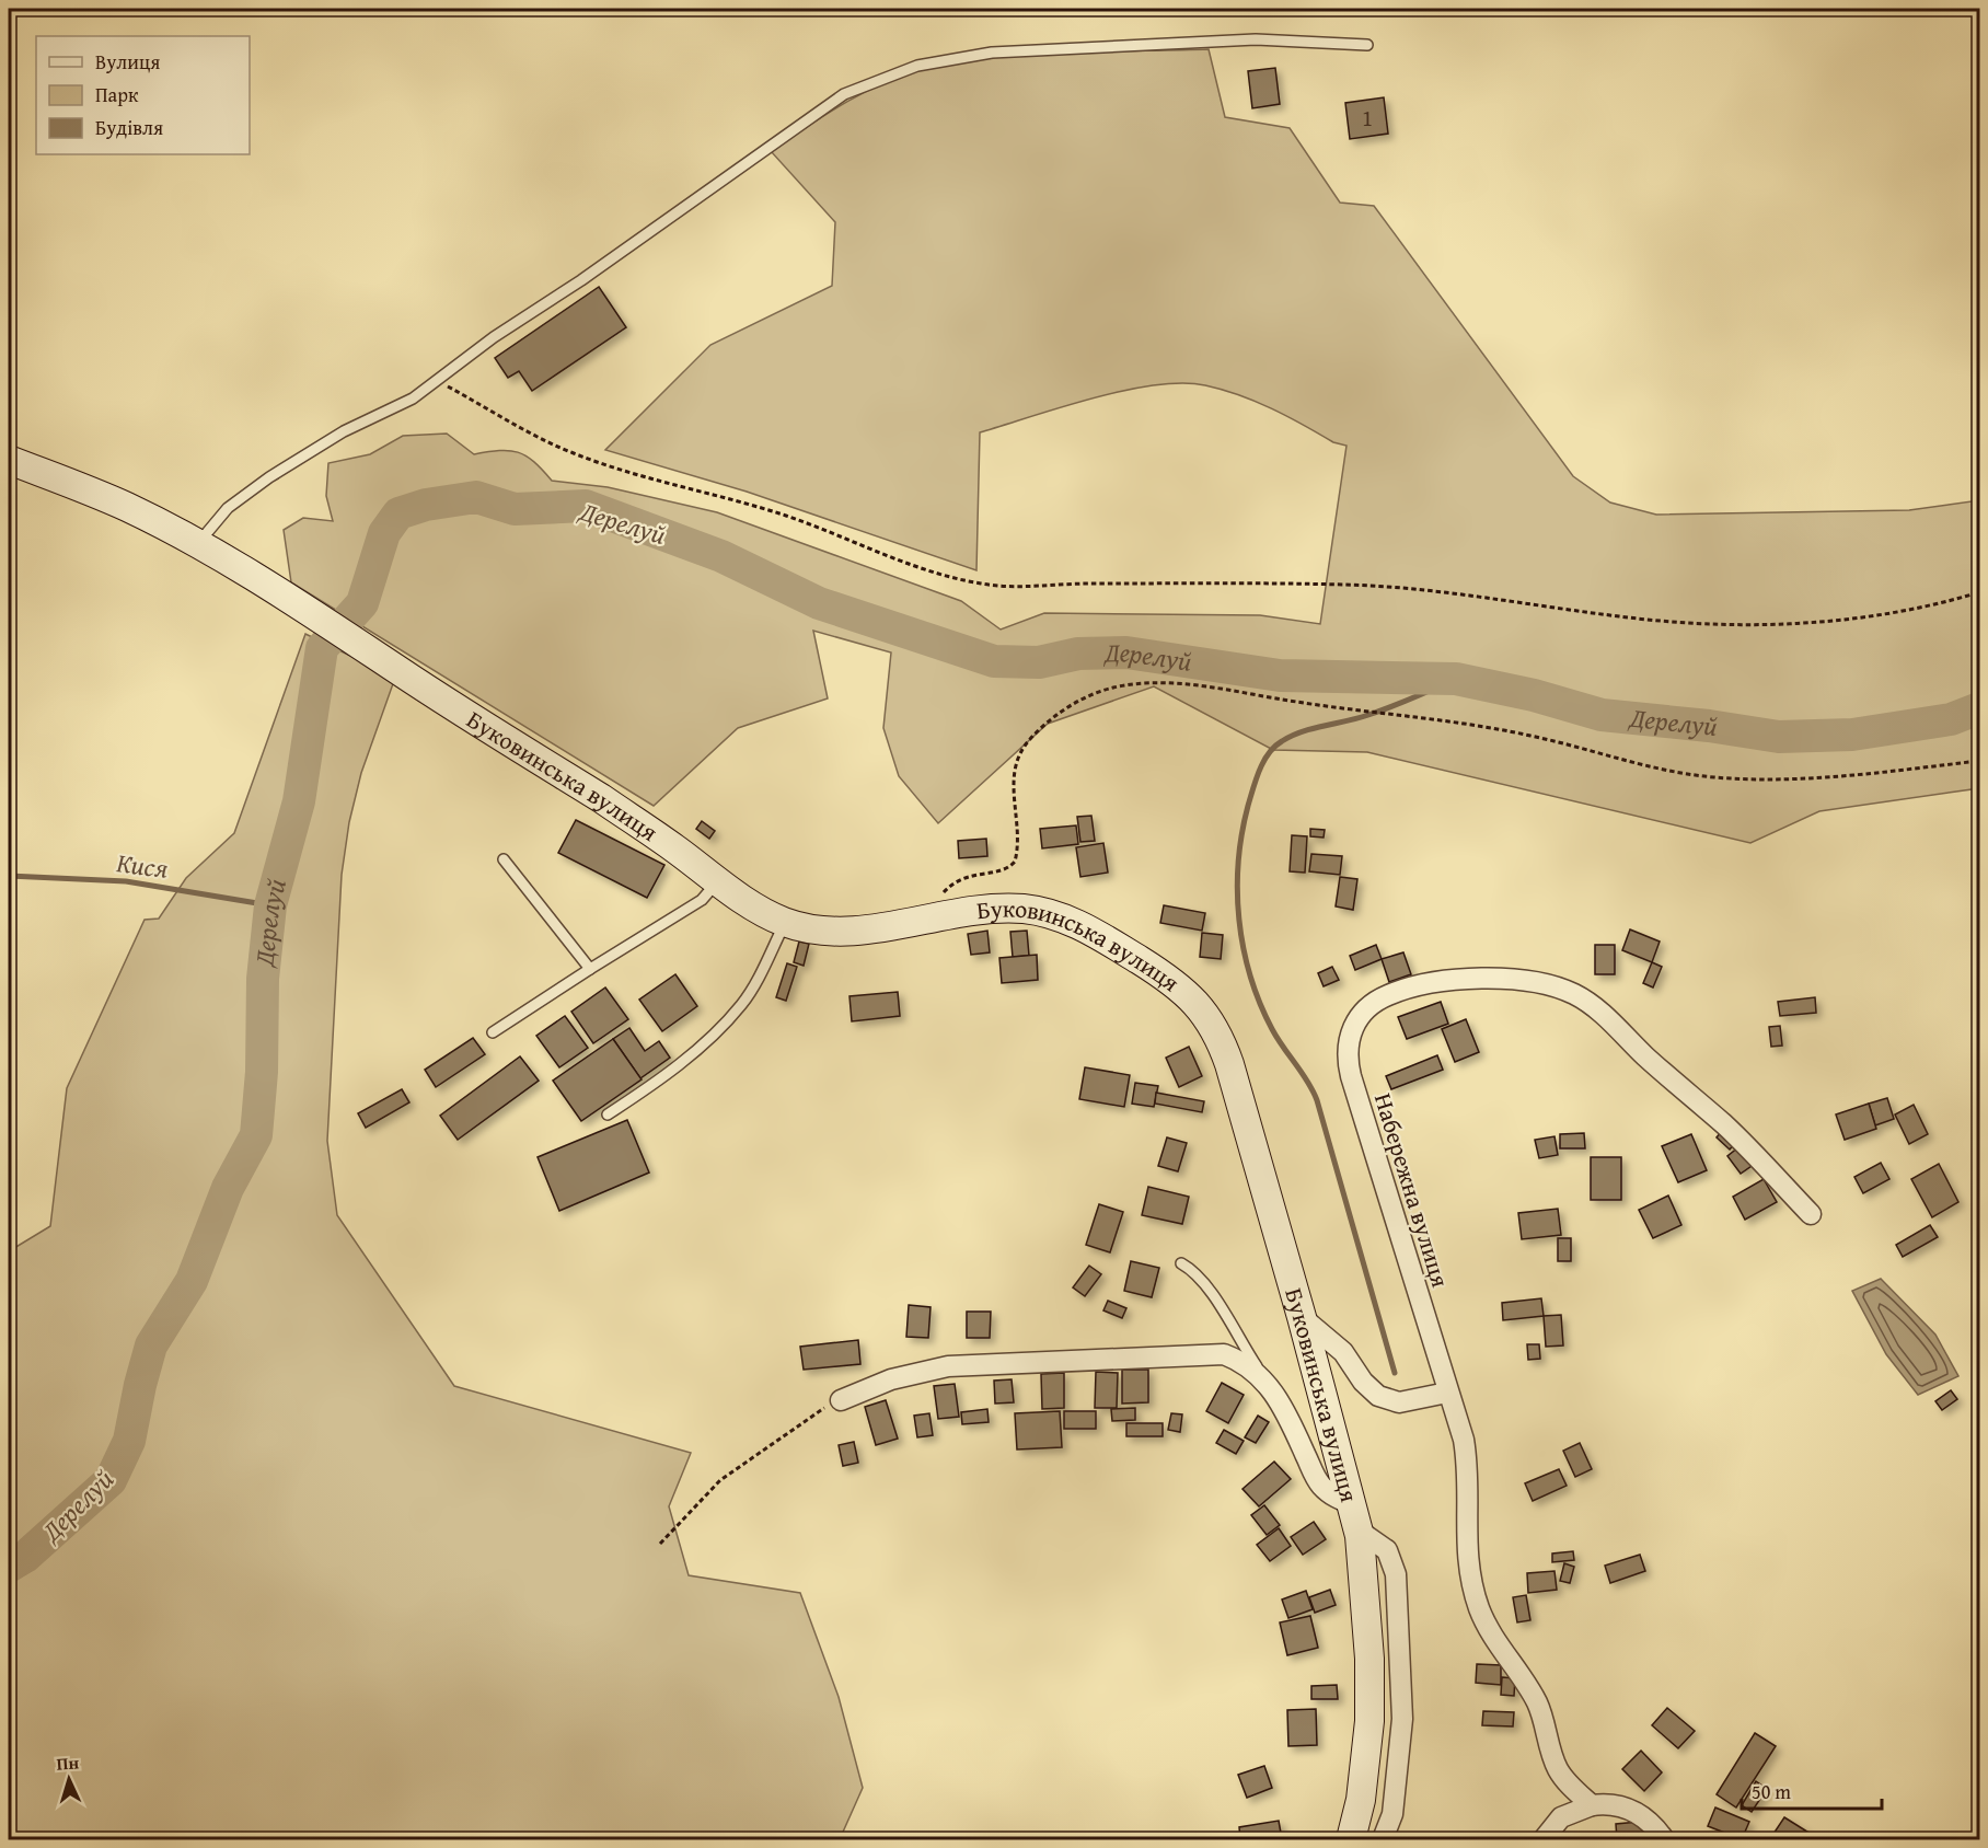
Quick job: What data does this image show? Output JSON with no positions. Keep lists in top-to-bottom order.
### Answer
{
  "streets": {
    "street": ["Буковинська вулиця", "Набережна вулиця"]
  },
  "water": ["Дерелуй", "Кися"],
  "house_numbers": ["1"],
  "legend": ["Вулиця", "Парк", "Будівля"],
  "scale_bar": "50 m",
  "north": "top"
}
